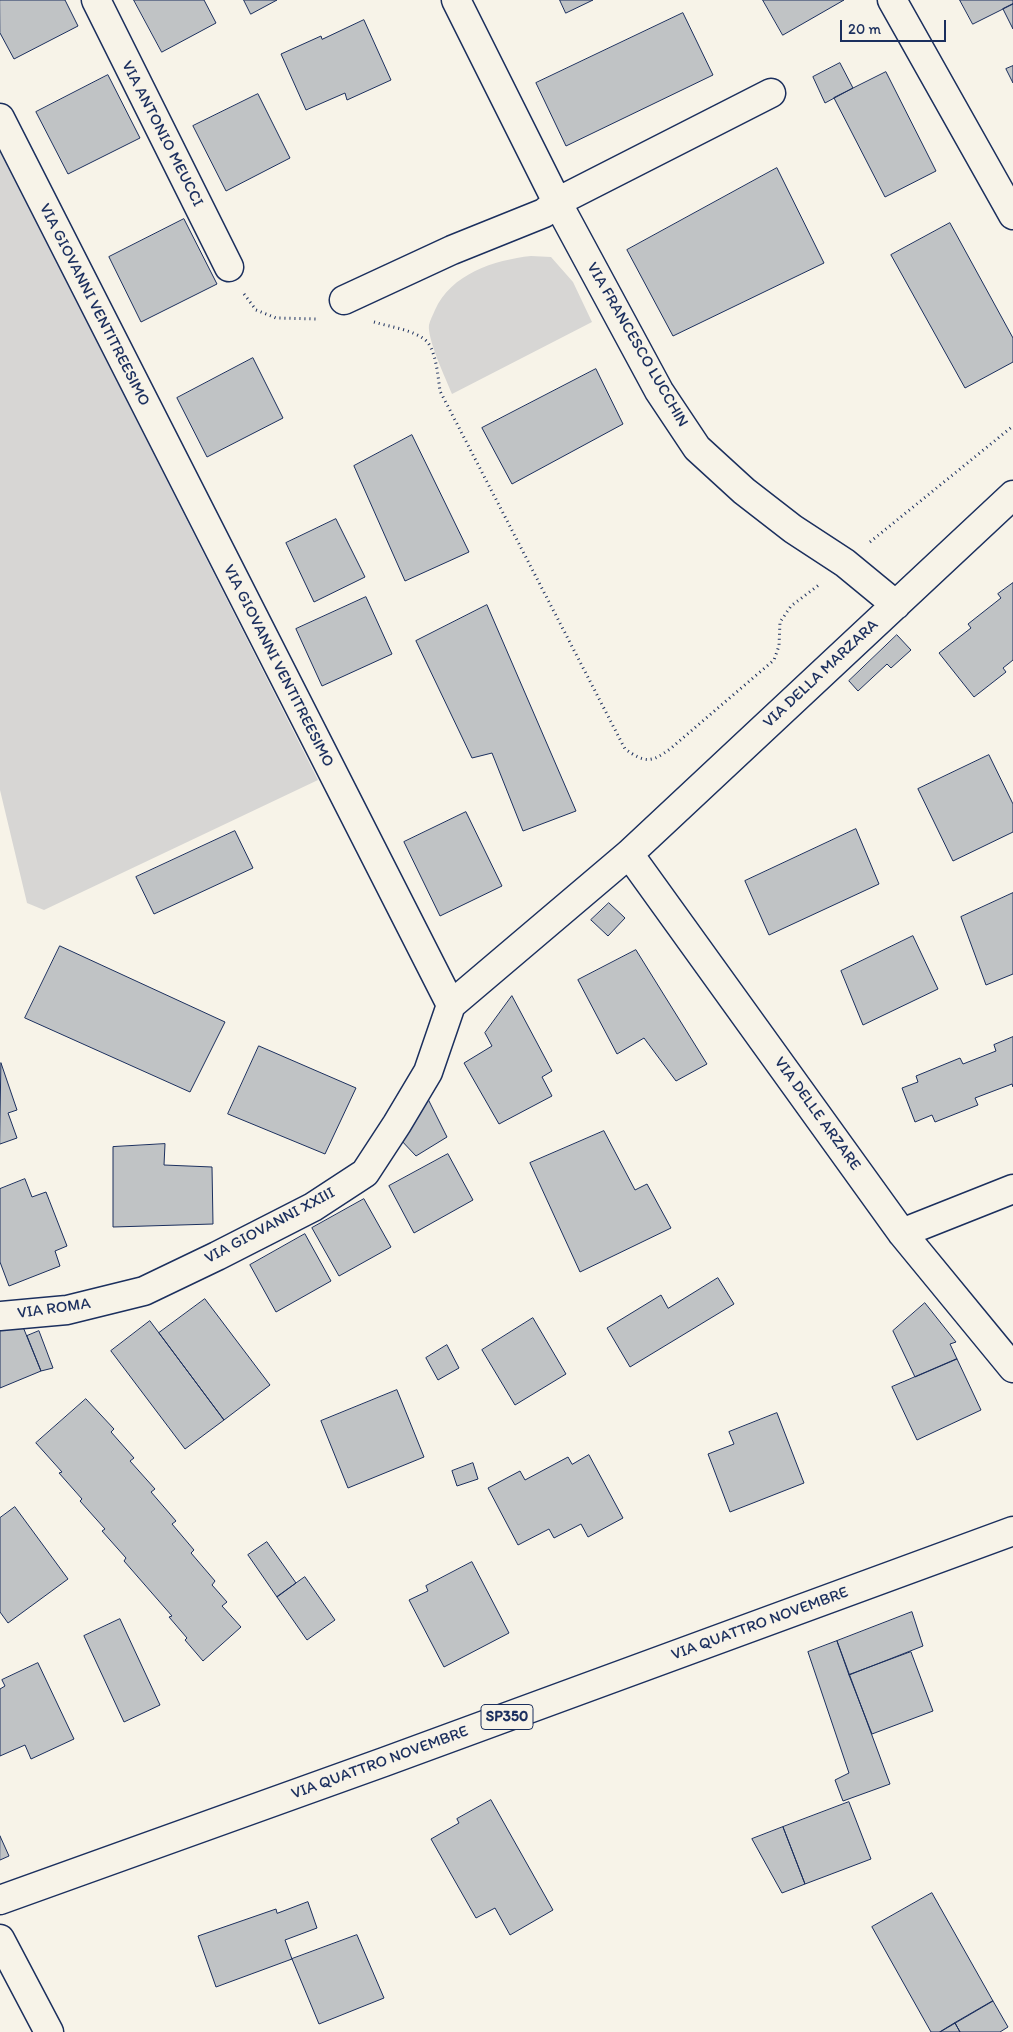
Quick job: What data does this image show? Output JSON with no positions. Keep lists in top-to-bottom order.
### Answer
{
  "streets": {
    "street": [
      "VIA ANTONIO MEUCCI",
      "VIA GIOVANNI VENTITREESIMO",
      "VIA FRANCESCO LUCCHIN",
      "VIA DELLA MARZARA",
      "VIA DELLE ARZARE",
      "VIA GIOVANNI XXIII",
      "VIA ROMA",
      "VIA QUATTRO NOVEMBRE",
      "SP350"
    ]
  },
  "crossings": [
    ["VIA GIOVANNI VENTITREESIMO", "VIA GIOVANNI XXIII"],
    ["VIA FRANCESCO LUCCHIN", "VIA DELLA MARZARA"],
    ["VIA DELLA MARZARA", "VIA DELLE ARZARE"],
    ["VIA GIOVANNI XXIII", "VIA ROMA"]
  ],
  "scale_bar": "20 m"
}
